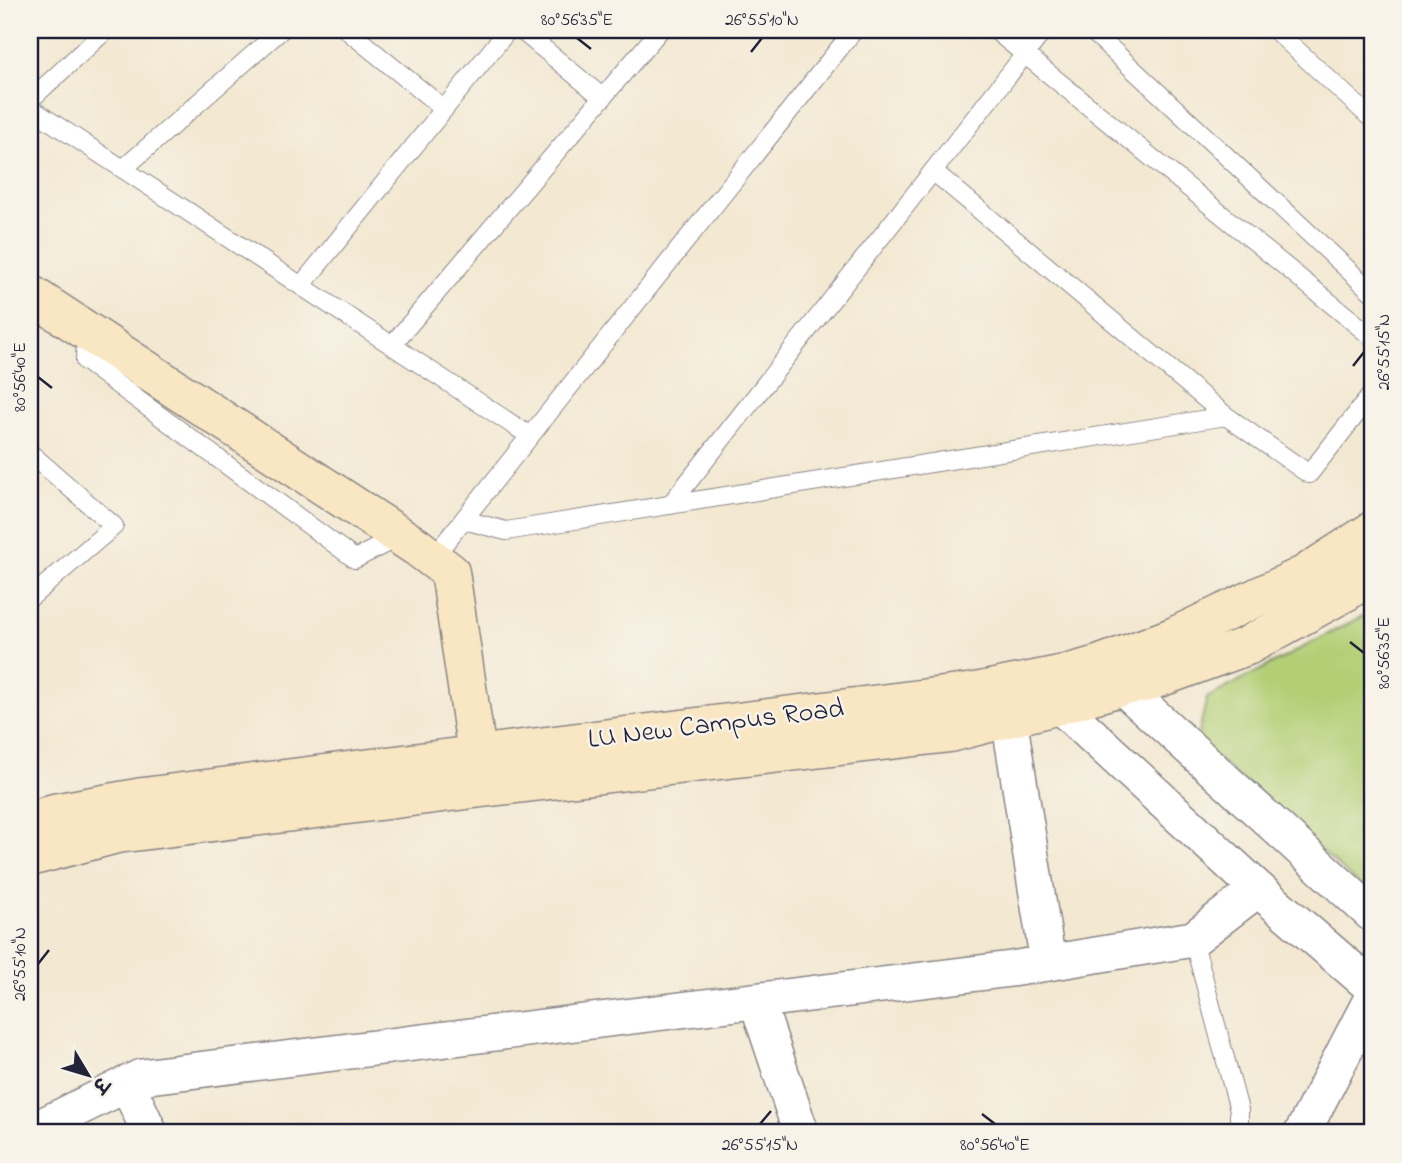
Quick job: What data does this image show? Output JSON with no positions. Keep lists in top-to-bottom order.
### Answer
{
  "streets": {
    "street": ["LU New Campus Road"]
  },
  "north": "bottom right",
  "coordinates": [
    "80°56'35\"E",
    "26°55'10\"N",
    "26°55'15\"N",
    "80°56'40\"E"
  ]
}
